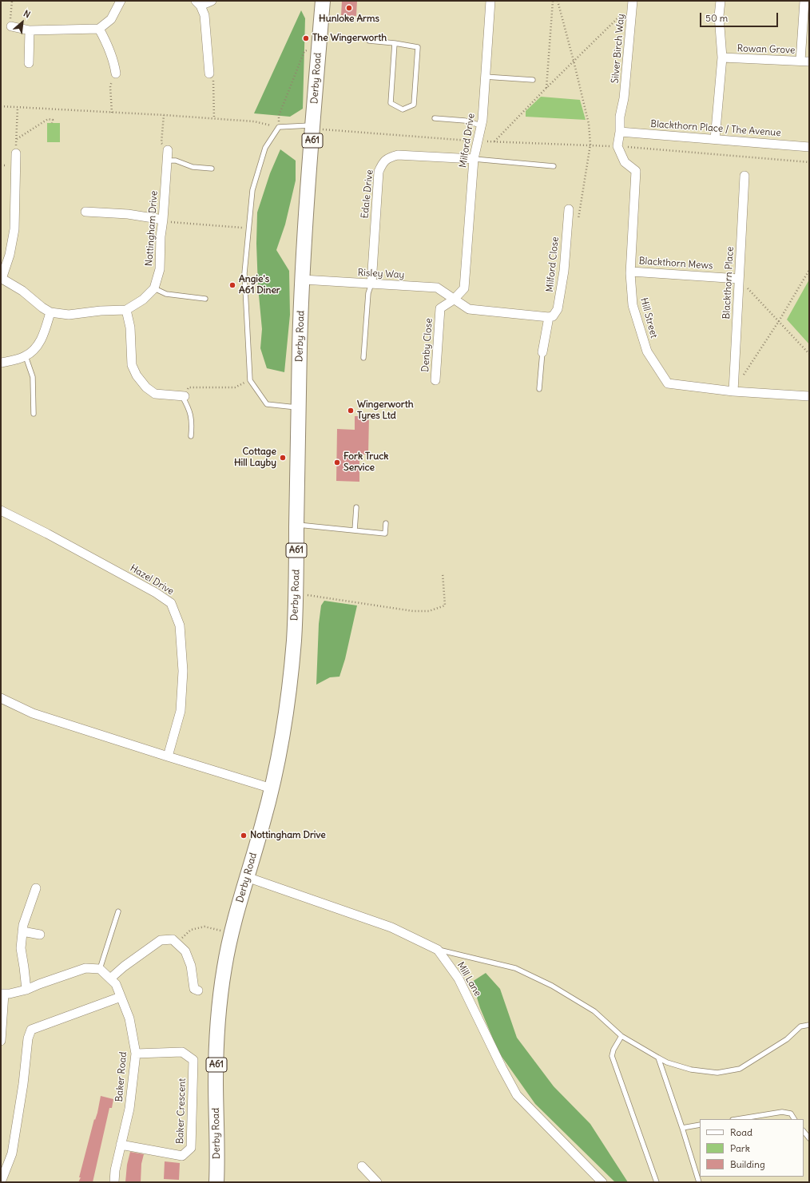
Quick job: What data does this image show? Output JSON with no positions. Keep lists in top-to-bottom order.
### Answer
{
  "streets": {
    "highway": ["Derby Road", "A61"],
    "street": [
      "Silver Birch Way",
      "Rowan Grove",
      "Blackthorn Place / The Avenue",
      "Milford Drive",
      "Edale Drive",
      "Nottingham Drive",
      "Blackthorn Mews",
      "Milford Close",
      "Risley Way",
      "Blackthorn Place",
      "Hill Street",
      "Denby Close",
      "Hazel Drive",
      "Mill Lane",
      "Baker Road",
      "Baker Crescent"
    ]
  },
  "crossings": [
    ["Silver Birch Way", "Blackthorn Place / The Avenue"],
    ["Derby Road", "Risley Way"],
    ["Derby Road", "Mill Lane"],
    ["Milford Drive", "Edale Drive"],
    ["Milford Drive", "Risley Way"],
    ["Milford Drive", "Denby Close"],
    ["Edale Drive", "Risley Way"],
    ["Blackthorn Mews", "Blackthorn Place"],
    ["Blackthorn Mews", "Hill Street"],
    ["Risley Way", "Denby Close"],
    ["Blackthorn Place", "Hill Street"],
    ["Baker Road", "Baker Crescent"]
  ],
  "places": [
    "Hunloke Arms",
    "The Wingerworth",
    "Angie's A61 Diner",
    "Wingerworth Tyres Ltd",
    "Cottage Hill Layby",
    "Fork Truck Service",
    "Nottingham Drive"
  ],
  "legend": ["Road", "Park", "Building"],
  "scale_bar": "50 m",
  "north": "top right"
}
